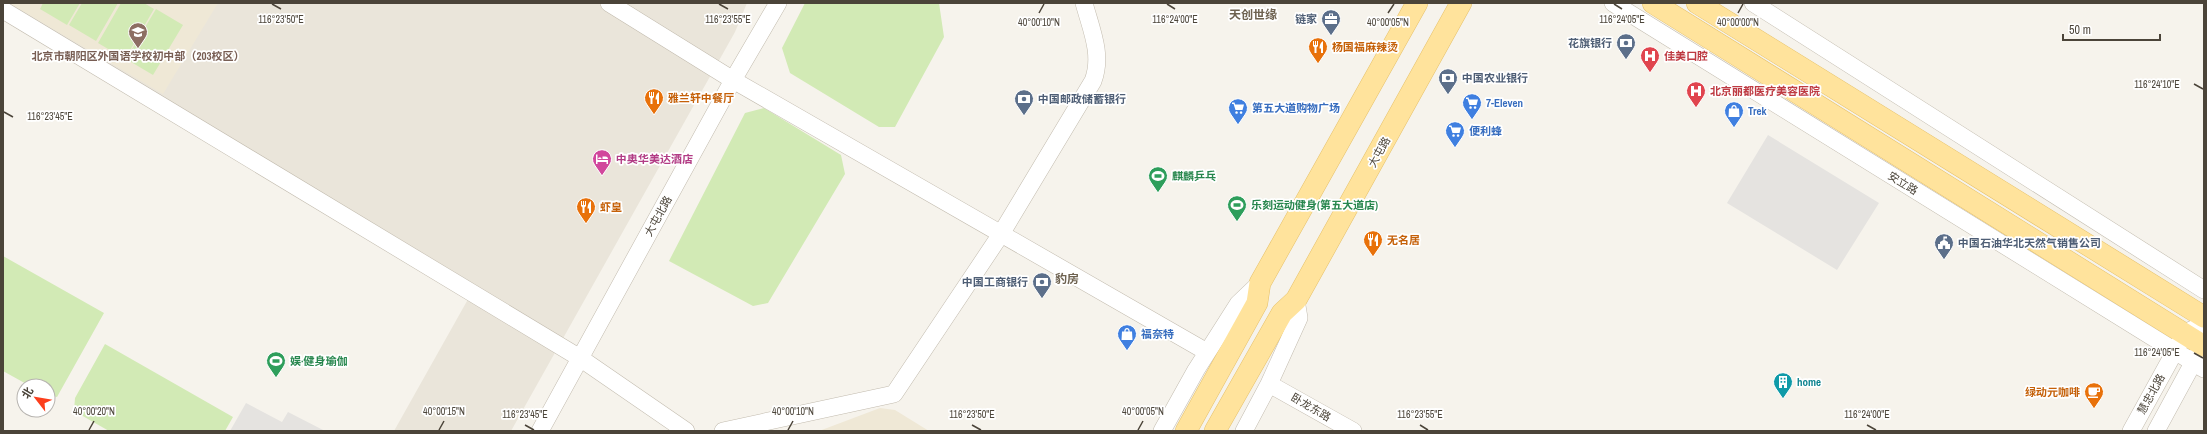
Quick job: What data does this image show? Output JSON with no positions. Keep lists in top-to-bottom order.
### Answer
{
  "streets": {
    "main road": ["大屯路", "安立路"],
    "street": ["大屯北路", "慧忠北路", "卧龙东路"]
  },
  "crossings": [
    ["安立路", "慧忠北路"]
  ],
  "districts": ["天创世缘", "豹房"],
  "places": {
    "office": ["链家"],
    "school or university": ["北京市朝阳区外国语学校初中部（203校区）"],
    "bank": [
      "花旗银行",
      "中国农业银行",
      "中国邮政储蓄银行",
      "中国工商银行"
    ],
    "restaurant": [
      "杨国福麻辣烫",
      "雅兰轩中餐厅",
      "虾皇",
      "无名居"
    ],
    "hospital": ["佳美口腔", "北京丽都医疗美容医院"],
    "supermarket": ["7-Eleven", "第五大道购物广场", "便利蜂"],
    "shop": ["Trek", "福奈特"],
    "hotel": ["中奥华美达酒店"],
    "sports": ["麒麟乒乓", "乐刻运动健身(第五大道店)", "娱·健身瑜伽"],
    "public building": ["中国石油华北天然气销售公司"],
    "building": ["home"],
    "cafe": ["绿动元咖啡"]
  },
  "scale_bar": "50 m",
  "north": "top left",
  "coordinates": [
    "116°23'50\"E",
    "116°23'55\"E",
    "116°24'00\"E",
    "116°24'05\"E",
    "40°00'05\"N",
    "40°00'10\"N",
    "40°00'00\"N",
    "116°24'10\"E",
    "116°23'45\"E",
    "40°00'20\"N",
    "40°00'15\"N"
  ]
}
